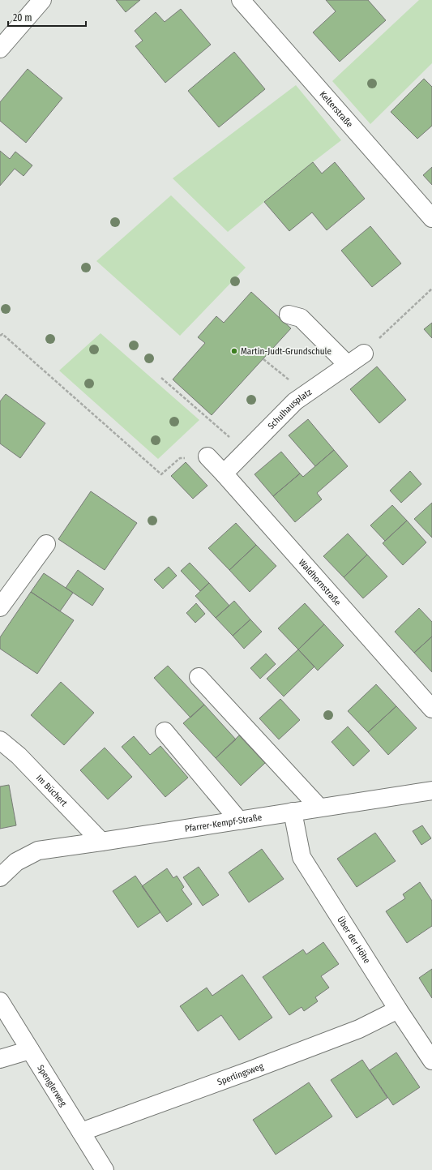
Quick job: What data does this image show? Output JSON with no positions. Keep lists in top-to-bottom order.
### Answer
{
  "streets": {
    "street": [
      "Kelterstraße",
      "Schulhausplatz",
      "Waldhornstraße",
      "Im Büchert",
      "Pfarrer-Kempf-Straße",
      "Über der Höhe",
      "Sperlingsweg",
      "Spenglerweg"
    ]
  },
  "crossings": [
    ["Schulhausplatz", "Waldhornstraße"],
    ["Im Büchert", "Pfarrer-Kempf-Straße"],
    ["Pfarrer-Kempf-Straße", "Über der Höhe"],
    ["Über der Höhe", "Sperlingsweg"],
    ["Sperlingsweg", "Spenglerweg"]
  ],
  "places": ["Martin-Judt-Grundschule"],
  "scale_bar": "20 m"
}
